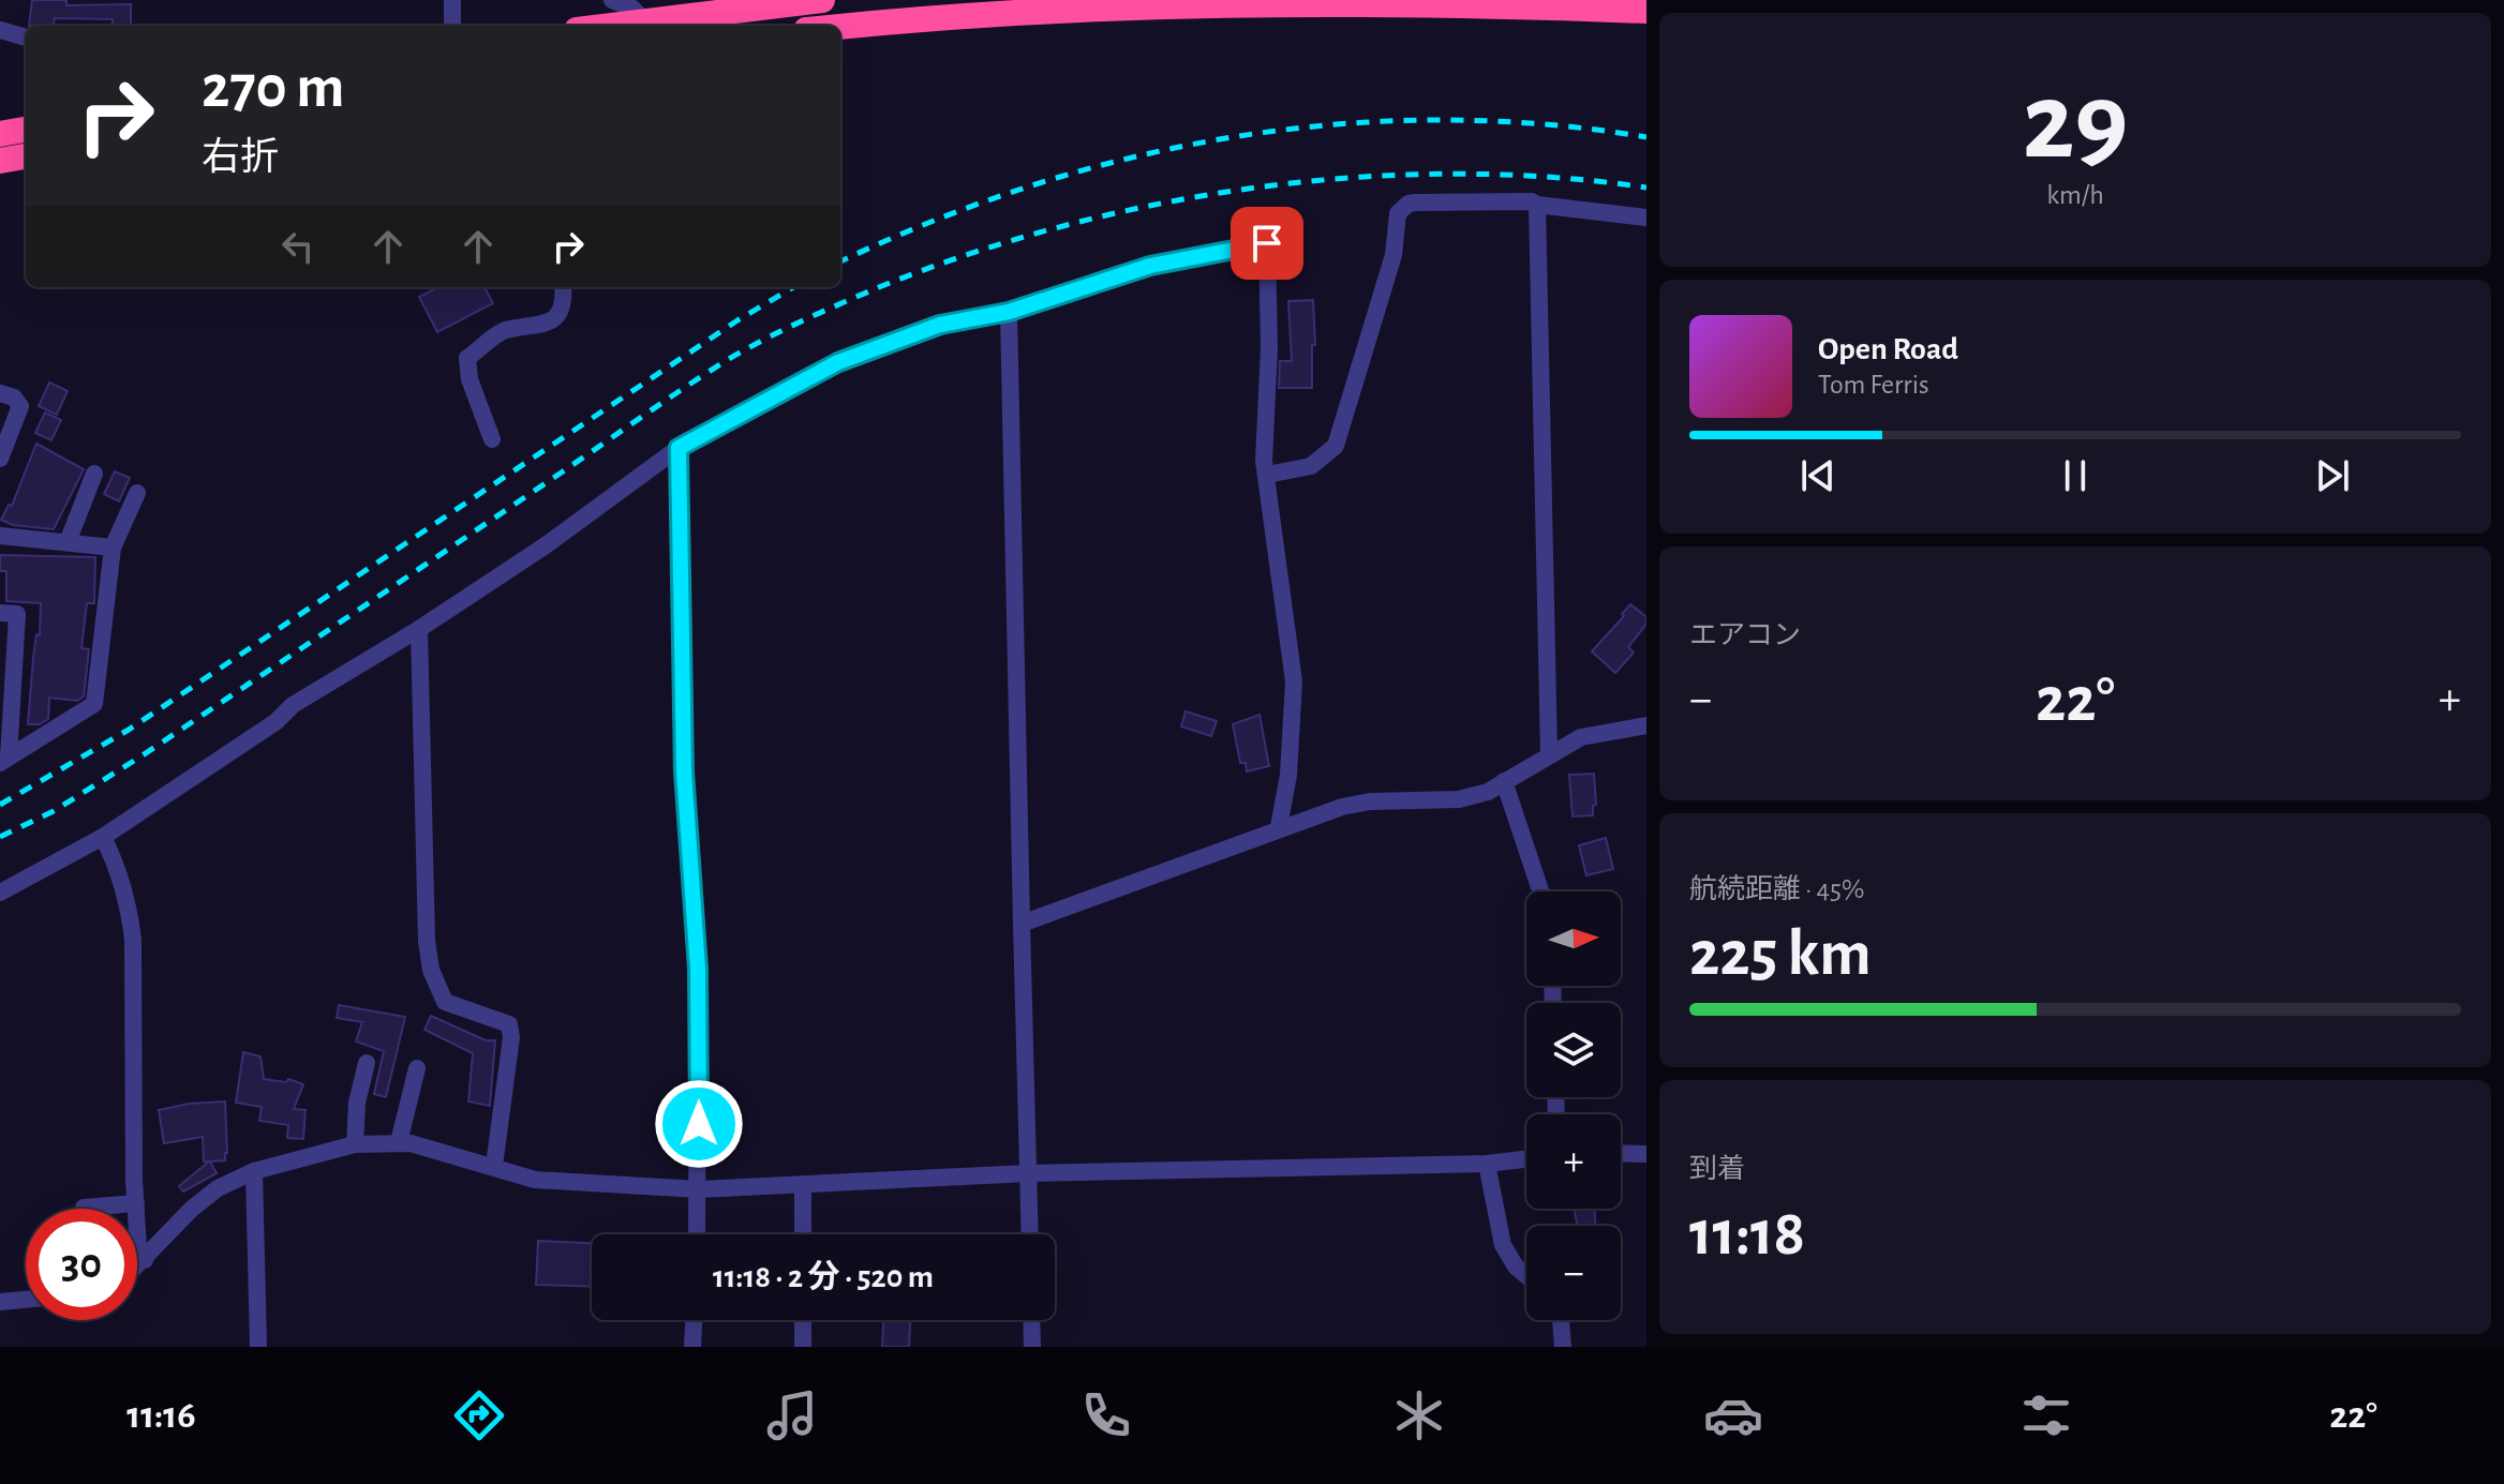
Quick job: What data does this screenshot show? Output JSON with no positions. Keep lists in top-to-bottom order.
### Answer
{
  "north": "right",
  "page": {
    "tile": [
      ["29", "km/h"],
      "エアコン",
      ["航続距離 · 45%", "225 km"],
      ["到着", "11:18"]
    ],
    "turn": ["270 m", "右折"],
    "song": ["Open Road", "Tom Ferris"],
    "heat": ["−", "22°", "+"],
    "map_buttons": ["+", "−"],
    "limit": "30",
    "trip": "11:18 · 2 分 · 520 m",
    "tabs": ["11:16", "22°"]
  }
}
